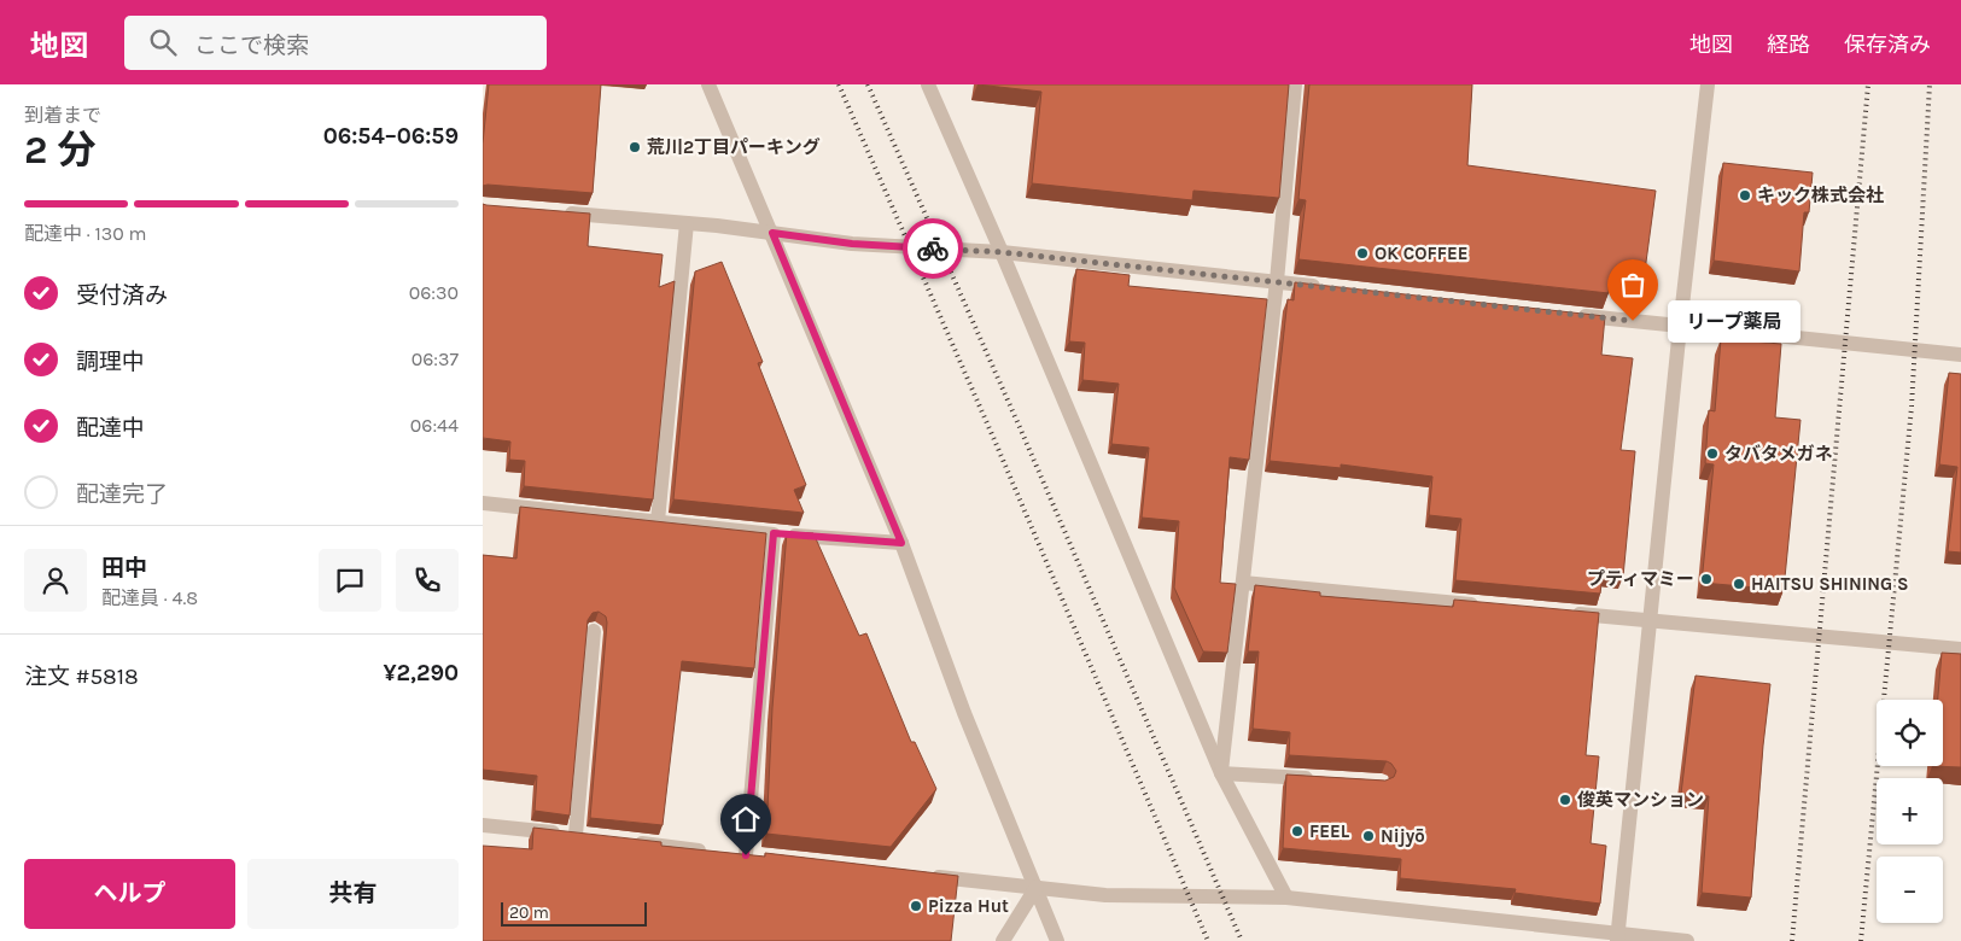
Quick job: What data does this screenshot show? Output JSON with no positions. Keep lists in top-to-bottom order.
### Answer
{
  "places": [
    "荒川2丁目パーキング",
    "キック株式会社",
    "OK COFFEE",
    "リープ薬局",
    "タバタメガネ",
    "プティマミー",
    "HAITSU SHINING S",
    "俊英マンション",
    "FEEL",
    "Nijyō",
    "Pizza Hut"
  ],
  "scale_bar": "20 m",
  "page": {
    "header": "地図",
    "search": "ここで検索",
    "nav": ["地図", "経路", "保存済み"],
    "heading": ["2 分", "到着まで", "06:54–06:59"],
    "panel": [
      "田中",
      "配達員 · 4.8",
      "注文 #5818",
      "¥2,290"
    ],
    "bar": "配達中 · 130 m",
    "list": [
      ["受付済み", "06:30"],
      ["調理中", "06:37"],
      ["配達中", "06:44"],
      "配達完了"
    ],
    "bubble": "リープ薬局",
    "map_buttons": ["+", "−"],
    "buttons": ["ヘルプ", "共有"],
    "scale": "20 m"
  }
}
